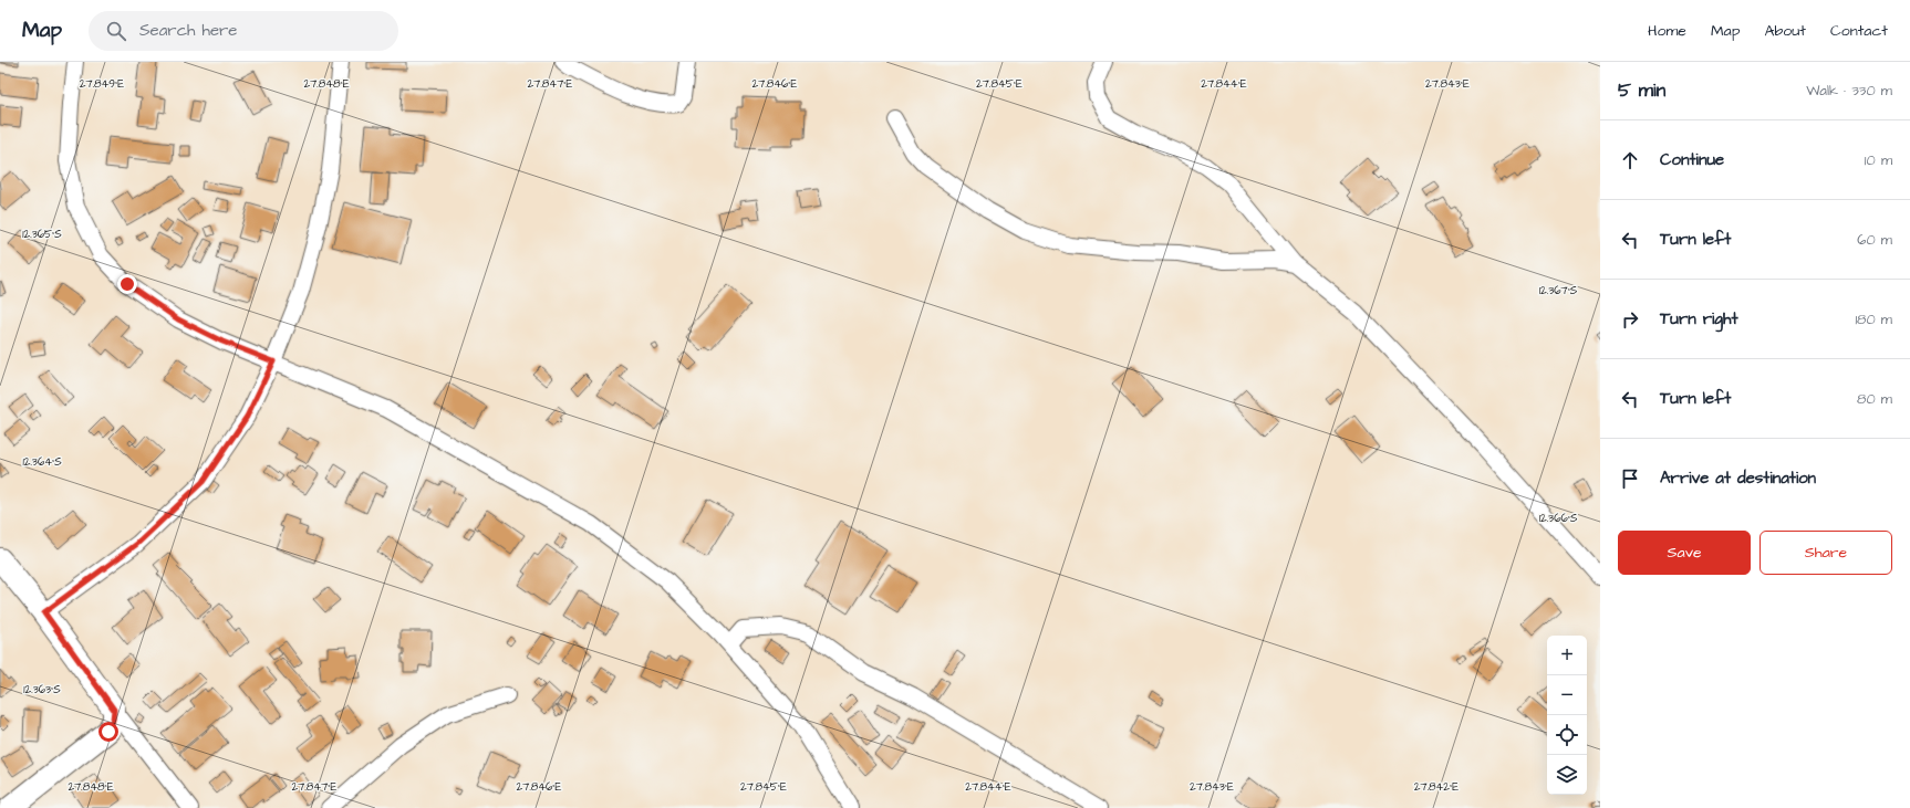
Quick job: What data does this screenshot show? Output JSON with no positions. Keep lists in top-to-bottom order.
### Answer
{
  "page": {
    "header": "Map",
    "search": "Search here",
    "nav": [
      "Home",
      "Map",
      "About",
      "Contact"
    ],
    "heading": ["5 min", "Walk · 330 m"],
    "list": [
      ["Continue", "10 m"],
      ["Turn left", "60 m"],
      ["Turn right", "180 m"],
      ["Turn left", "80 m"],
      "Arrive at destination"
    ],
    "buttons": ["Save", "Share"],
    "map_buttons": ["+", "−"]
  },
  "coordinates": [
    "27.849°E",
    "27.848°E",
    "27.847°E",
    "27.846°E",
    "27.845°E",
    "27.844°E",
    "27.843°E",
    "12.365°S",
    "12.367°S",
    "12.364°S",
    "12.366°S",
    "12.363°S",
    "27.842°E"
  ]
}
